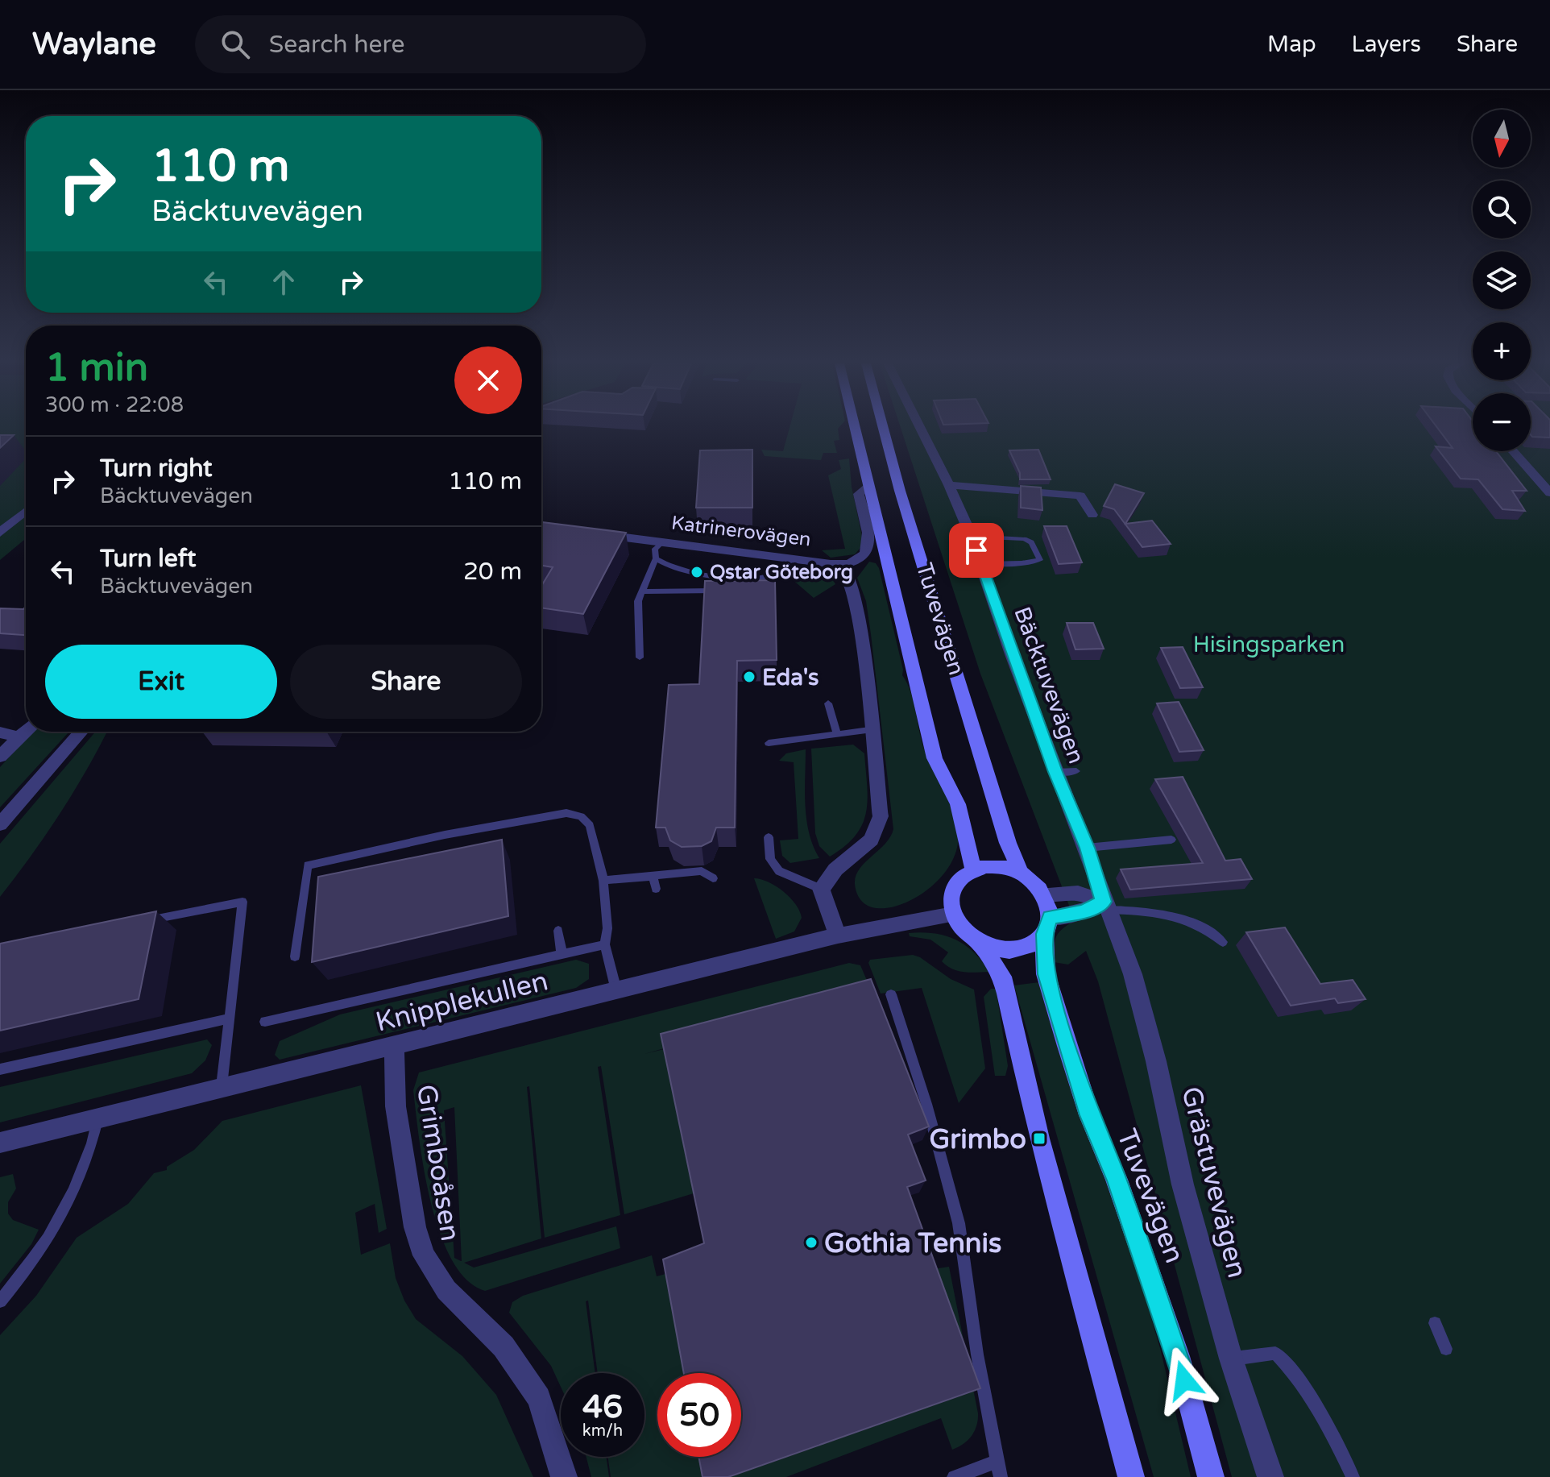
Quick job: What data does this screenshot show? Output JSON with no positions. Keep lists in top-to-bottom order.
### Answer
{
  "streets": {
    "main road": ["Tuvevägen"],
    "street": [
      "Katrinerovägen",
      "Bäcktuvevägen",
      "Knipplekullen",
      "Grimboåsen",
      "Grästuvevägen"
    ]
  },
  "crossings": [
    ["Katrinerovägen", "Tuvevägen"],
    ["Tuvevägen", "Knipplekullen"],
    ["Bäcktuvevägen", "Grästuvevägen"],
    ["Knipplekullen", "Grimboåsen"]
  ],
  "parks": ["Hisingsparken"],
  "places": {
    "other": ["Qstar Göteborg", "Eda's", "Gothia Tennis"],
    "transit": ["Grimbo"]
  },
  "north": "bottom",
  "page": {
    "header": "Waylane",
    "search": "Search here",
    "nav": ["Map", "Layers", "Share"],
    "map_buttons": ["+", "−"],
    "turn": ["110 m", "Bäcktuvevägen"],
    "heading": ["1 min", "300 m · 22:08"],
    "list": [
      {
        "name": "Turn right",
        "note": "Bäcktuvevägen",
        "value": "110 m"
      },
      {
        "name": "Turn left",
        "note": "Bäcktuvevägen",
        "value": "20 m"
      }
    ],
    "buttons": ["Exit", "Share"],
    "speed": "46 km/h",
    "limit": "50"
  }
}
